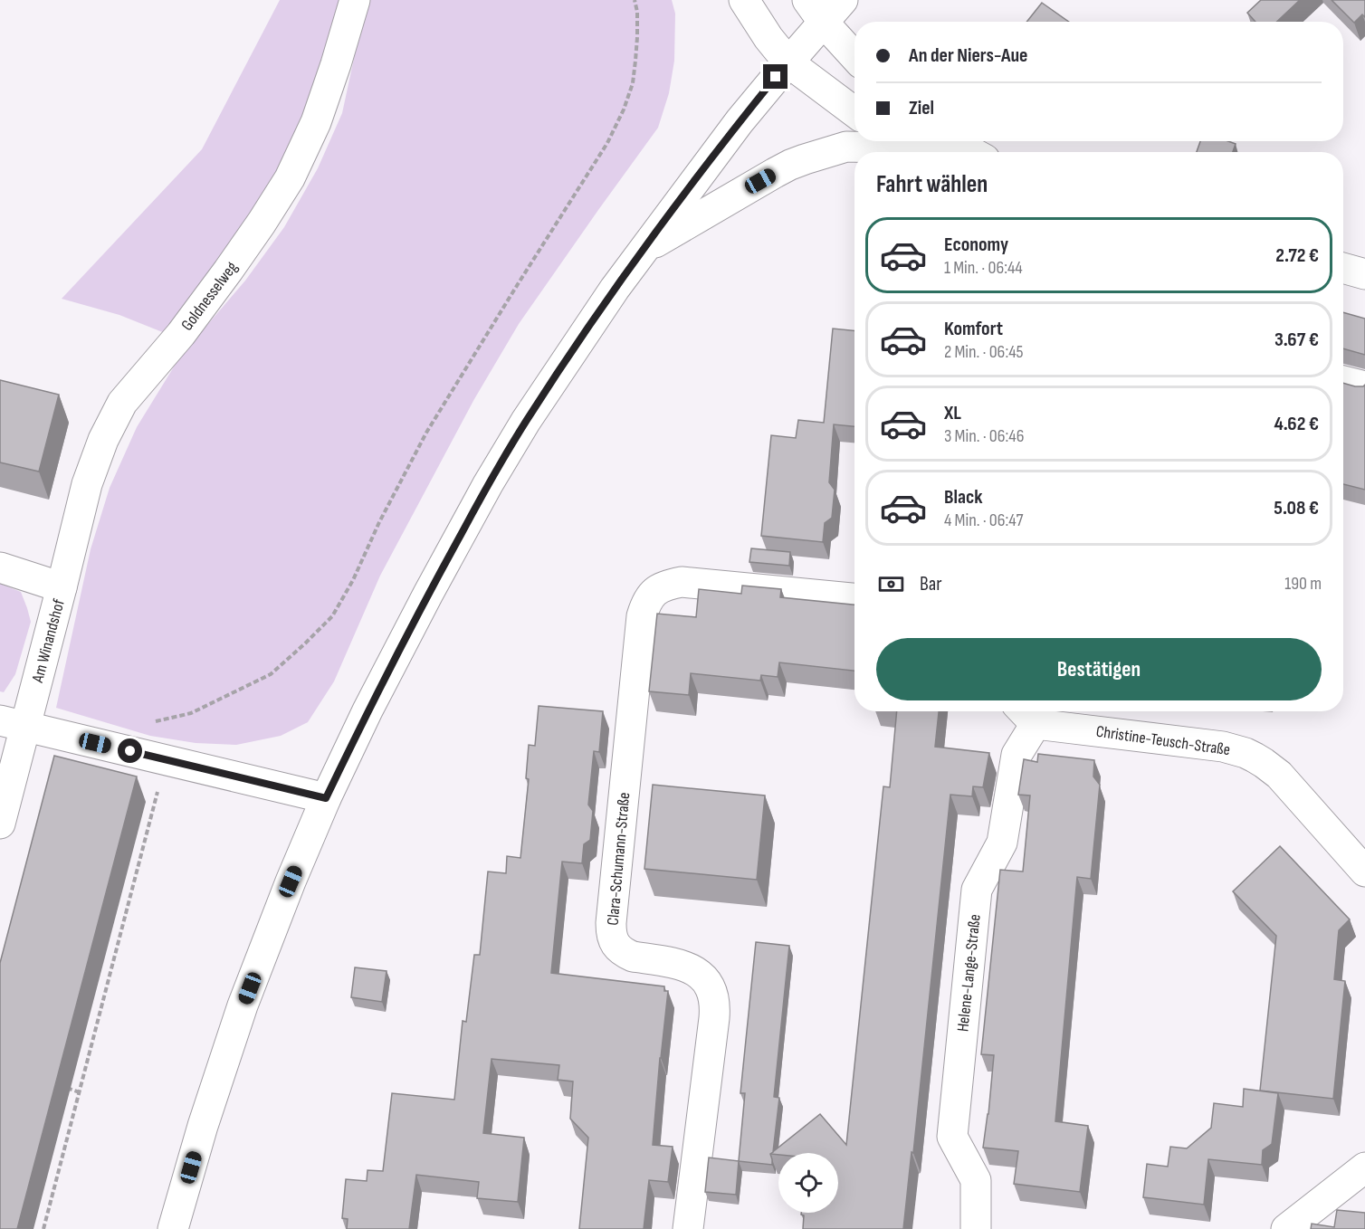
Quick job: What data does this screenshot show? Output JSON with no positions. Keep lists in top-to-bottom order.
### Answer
{
  "streets": {
    "street": [
      "Goldnesselweg",
      "Am Winandshof",
      "Christine-Teusch-Straße",
      "Clara-Schumann-Straße",
      "Helene-Lange-Straße"
    ]
  },
  "crossings": [
    ["Goldnesselweg", "Am Winandshof"],
    ["Christine-Teusch-Straße", "Helene-Lange-Straße"]
  ],
  "page": {
    "banner": ["An der Niers-Aue", "Ziel"],
    "heading": "Fahrt wählen",
    "list": [
      {
        "name": "Economy",
        "note": "1 Min. · 06:44",
        "value": "2.72 €"
      },
      {
        "name": "Komfort",
        "note": "2 Min. · 06:45",
        "value": "3.67 €"
      },
      {
        "name": "XL",
        "note": "3 Min. · 06:46",
        "value": "4.62 €"
      },
      {
        "name": "Black",
        "note": "4 Min. · 06:47",
        "value": "5.08 €"
      }
    ],
    "pay": ["Bar", "190 m"],
    "buttons": "Bestätigen"
  }
}
